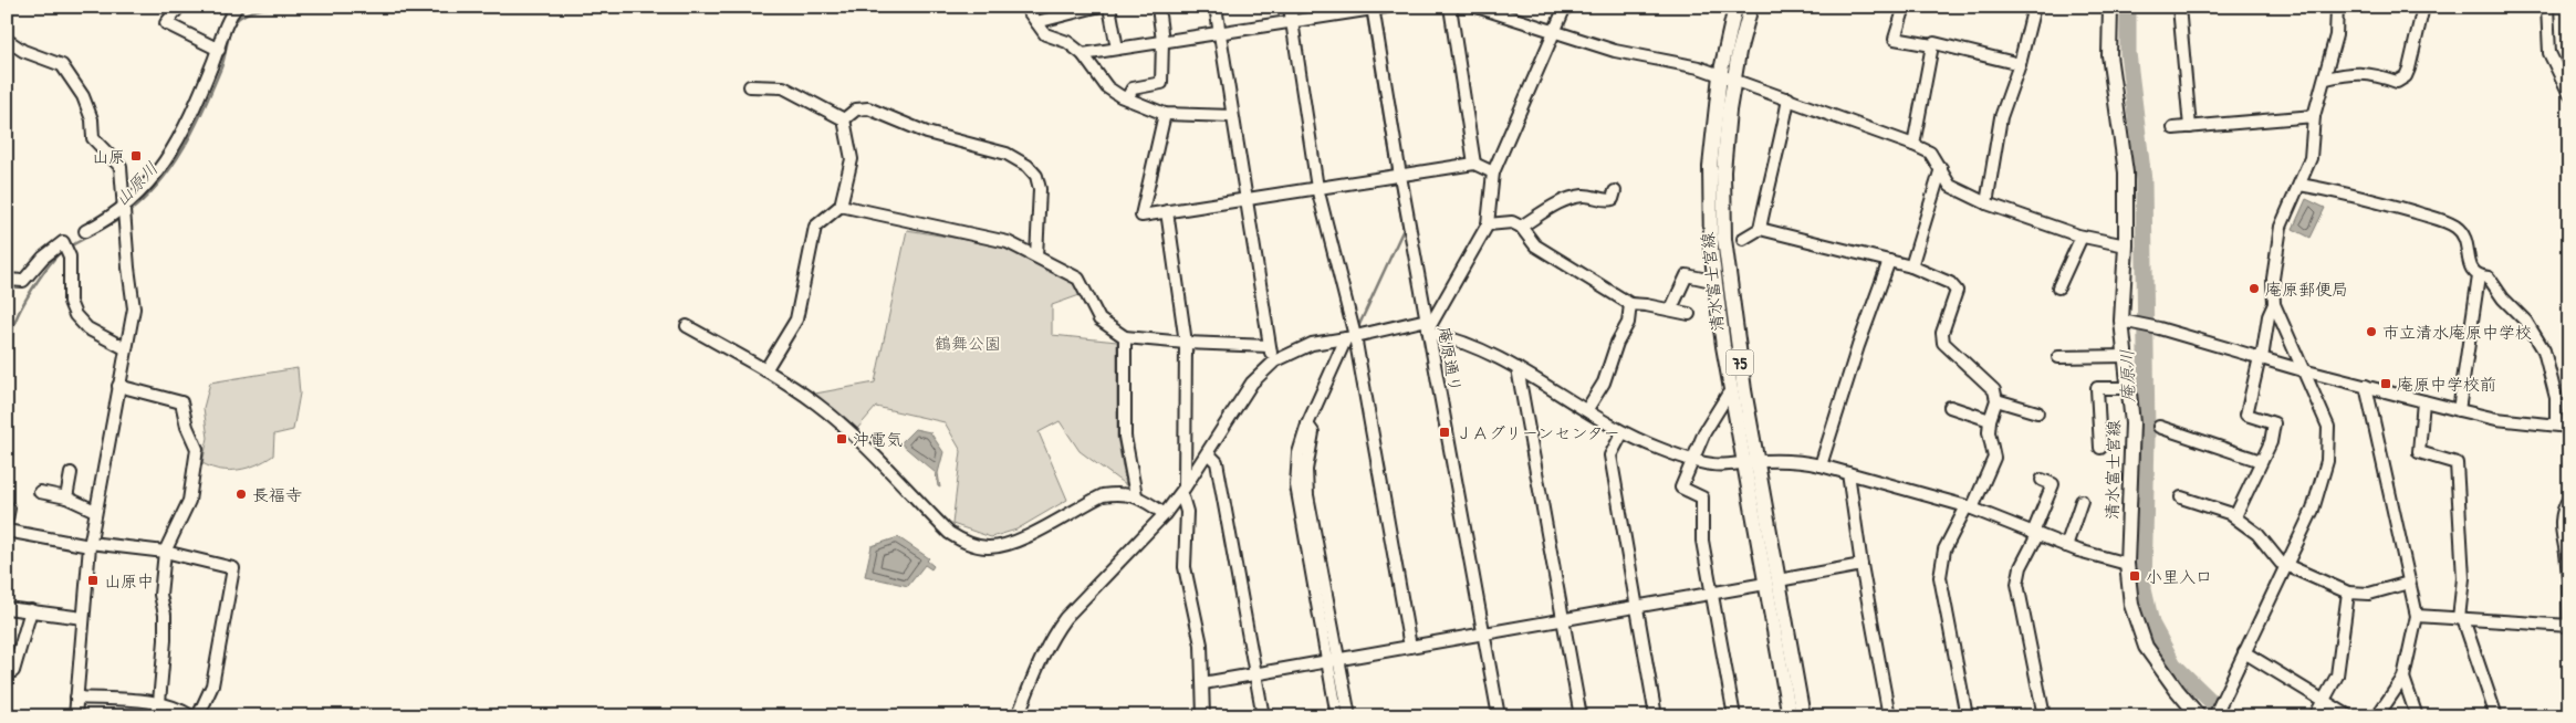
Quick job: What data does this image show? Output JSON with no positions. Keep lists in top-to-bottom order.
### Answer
{
  "streets": {
    "main road": ["清水富士宮線", "75"],
    "street": ["庵原通り"]
  },
  "water": ["山原川", "庵原川"],
  "parks": ["鶴舞公園"],
  "places": {
    "transit": [
      "山原",
      "庵原中学校前",
      "ＪＡグリーンセンター",
      "沖電気",
      "小里入口",
      "山原中"
    ],
    "other": ["庵原郵便局", "市立清水庵原中学校", "長福寺"]
  }
}
